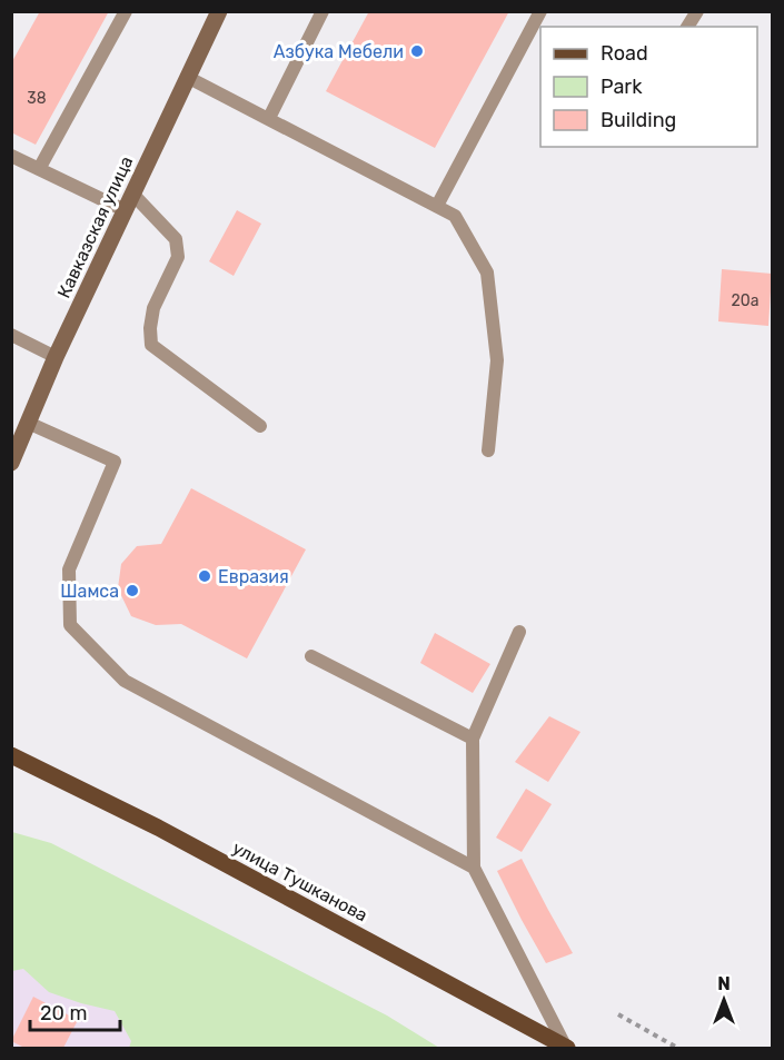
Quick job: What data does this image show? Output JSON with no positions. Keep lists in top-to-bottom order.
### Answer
{
  "streets": {
    "main road": ["улица Тушканова"],
    "street": ["Кавказская улица"]
  },
  "places": ["Азбука Мебели", "Евразия", "Шамса"],
  "house_numbers": ["38", "20а"],
  "legend": ["Road", "Park", "Building"],
  "scale_bar": "20 m",
  "north": "top"
}
